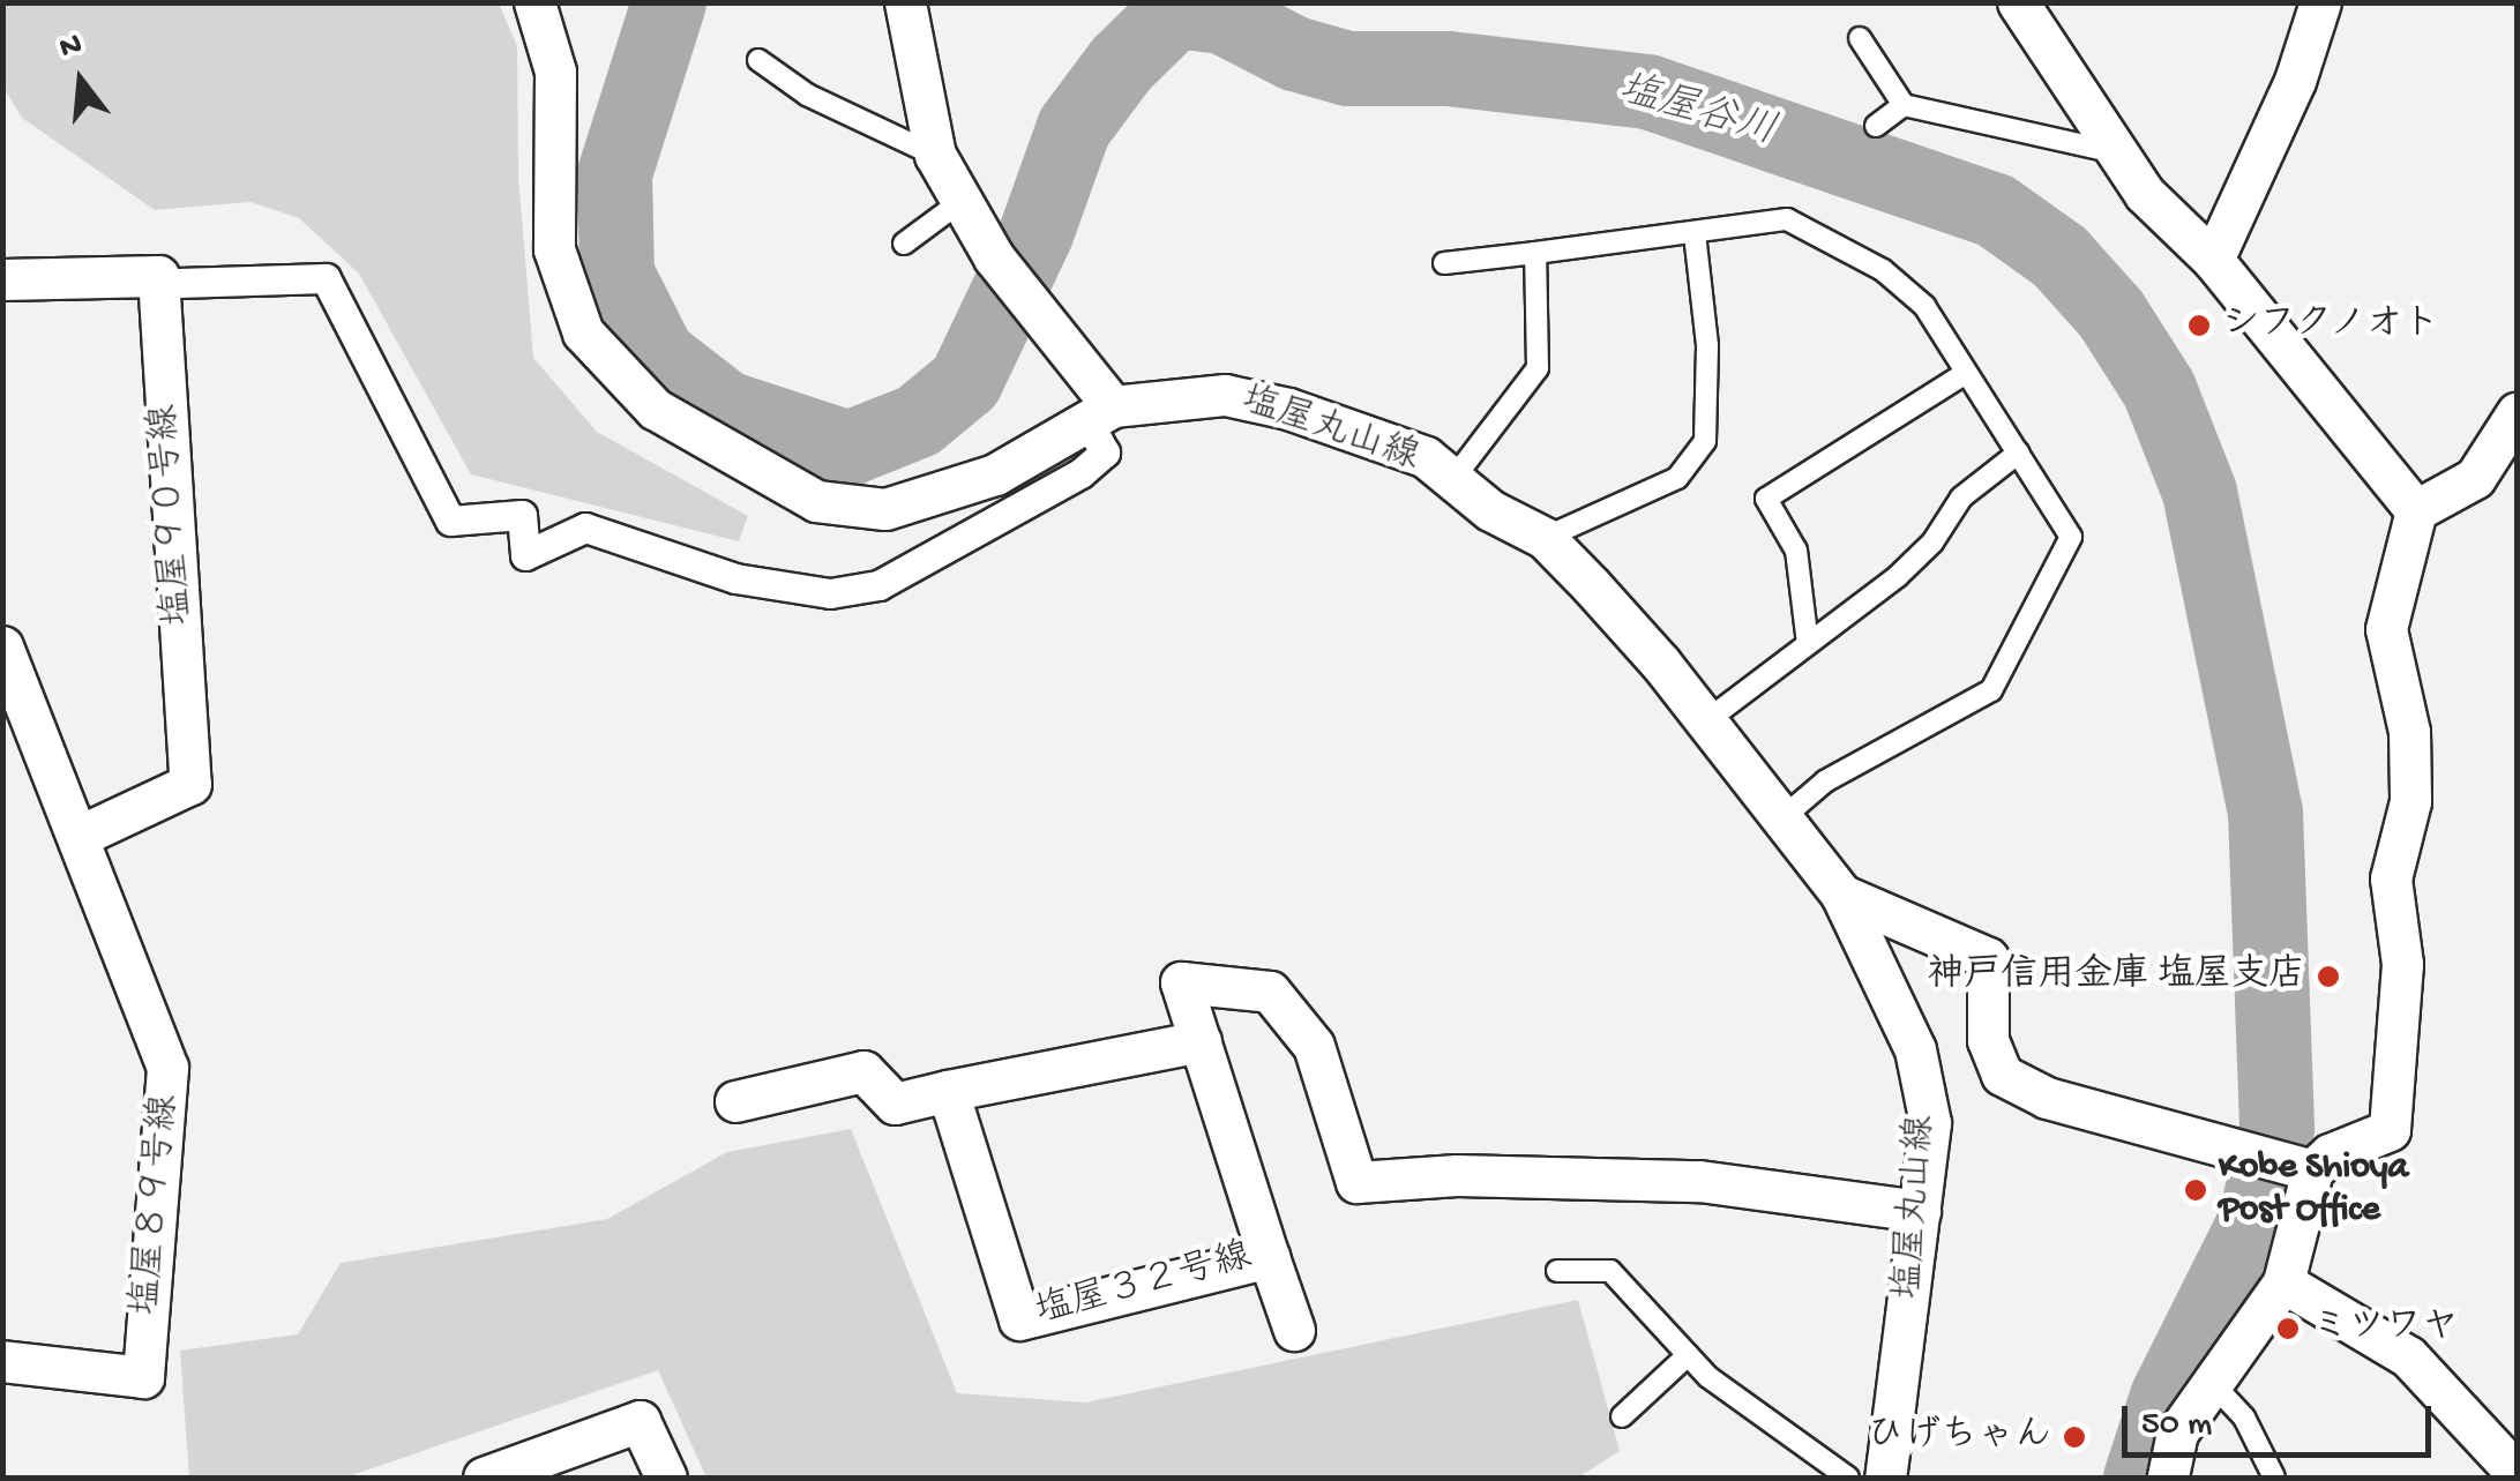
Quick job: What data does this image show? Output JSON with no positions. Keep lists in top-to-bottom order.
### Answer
{
  "streets": {
    "street": [
      "塩屋丸山線",
      "塩屋９０号線",
      "塩屋８９号線",
      "塩屋３２号線"
    ]
  },
  "crossings": [
    ["塩屋丸山線", "塩屋３２号線"],
    ["塩屋９０号線", "塩屋８９号線"]
  ],
  "water": ["塩屋谷川"],
  "places": [
    "シフクノオト",
    "神戸信用金庫 塩屋支店",
    "Kobe Shioya Post Office",
    "ミツワヤ",
    "ひげちゃん"
  ],
  "scale_bar": "50 m",
  "north": "top"
}
